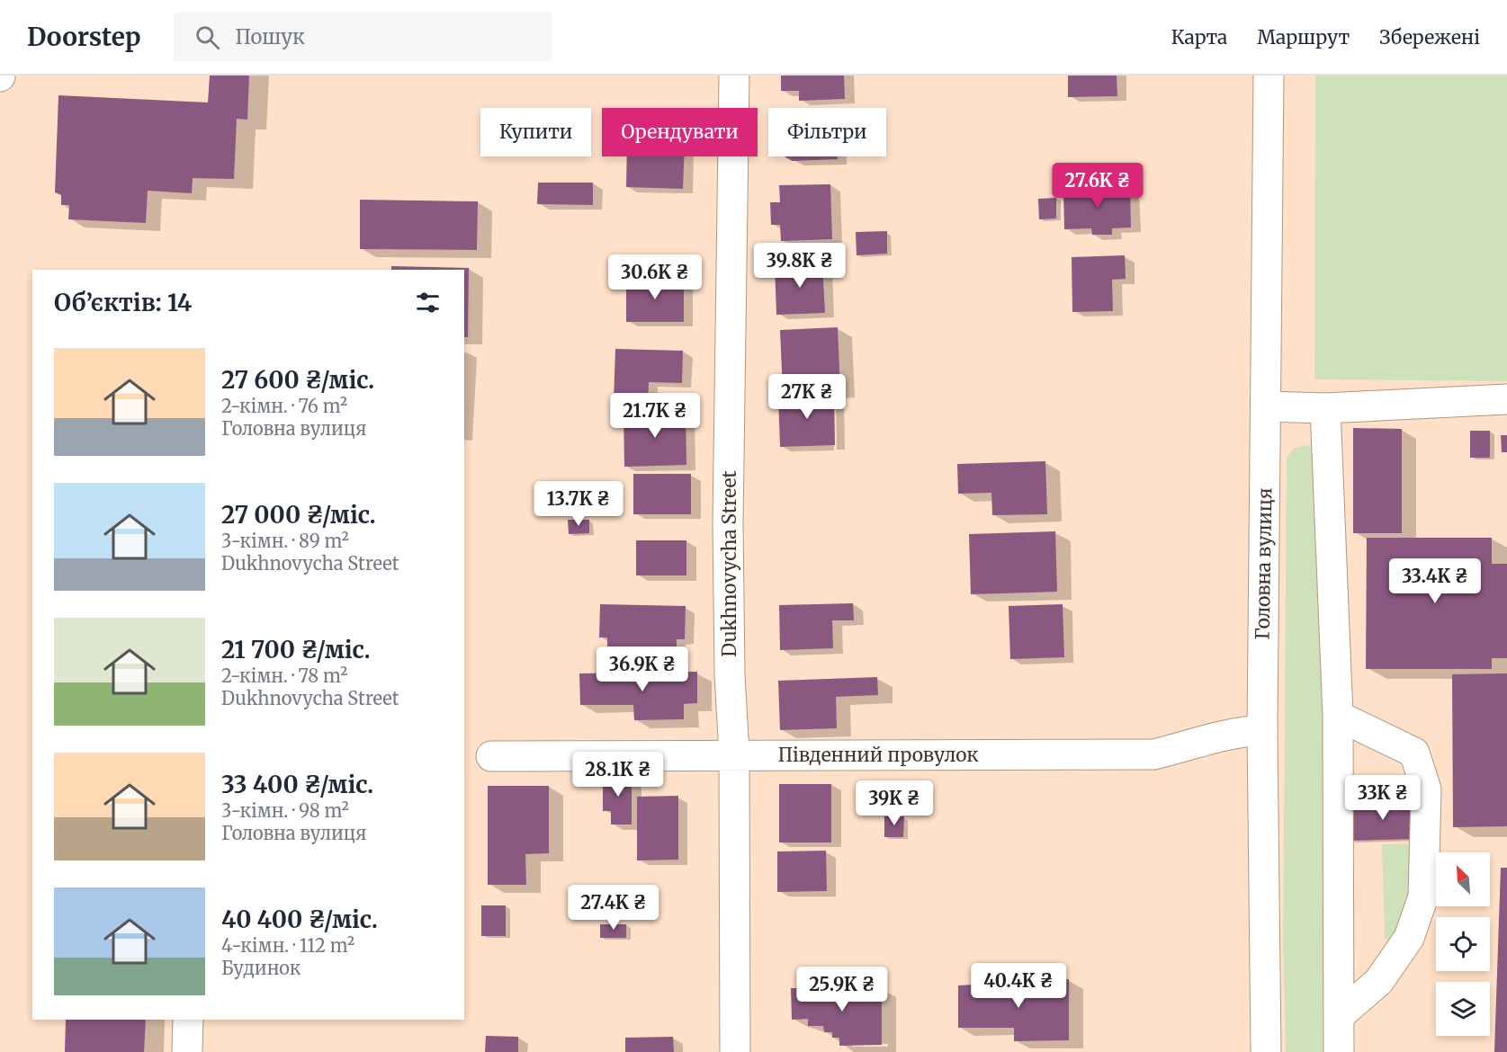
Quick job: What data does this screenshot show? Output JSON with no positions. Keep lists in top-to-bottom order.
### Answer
{
  "streets": {
    "street": ["Dukhnovycha Street", "Головна вулиця", "Південний провулок"]
  },
  "crossings": [
    ["Dukhnovycha Street", "Південний провулок"],
    ["Головна вулиця", "Південний провулок"]
  ],
  "north": "top left",
  "page": {
    "header": "Doorstep",
    "search": "Пошук",
    "nav": ["Карта", "Маршрут", "Збережені"],
    "chip": ["Купити", "Орендувати", "Фільтри"],
    "price": [
      "27.6K ₴",
      "39.8K ₴",
      "30.6K ₴",
      "27K ₴",
      "21.7K ₴",
      "13.7K ₴",
      "33.4K ₴",
      "36.9K ₴",
      "28.1K ₴",
      "33K ₴",
      "39K ₴",
      "27.4K ₴",
      "40.4K ₴",
      "25.9K ₴"
    ],
    "heading": "Об’єктів: 14",
    "list": [
      {
        "name": "27 600 ₴/міс.",
        "note": "2-кімн. · 76 m² · Головна вулиця"
      },
      {
        "name": "27 000 ₴/міс.",
        "note": "3-кімн. · 89 m² · Dukhnovycha Street"
      },
      {
        "name": "21 700 ₴/міс.",
        "note": "2-кімн. · 78 m² · Dukhnovycha Street"
      },
      {
        "name": "33 400 ₴/міс.",
        "note": "3-кімн. · 98 m² · Головна вулиця"
      },
      {
        "name": "40 400 ₴/міс.",
        "note": "4-кімн. · 112 m² · Будинок"
      }
    ]
  }
}
